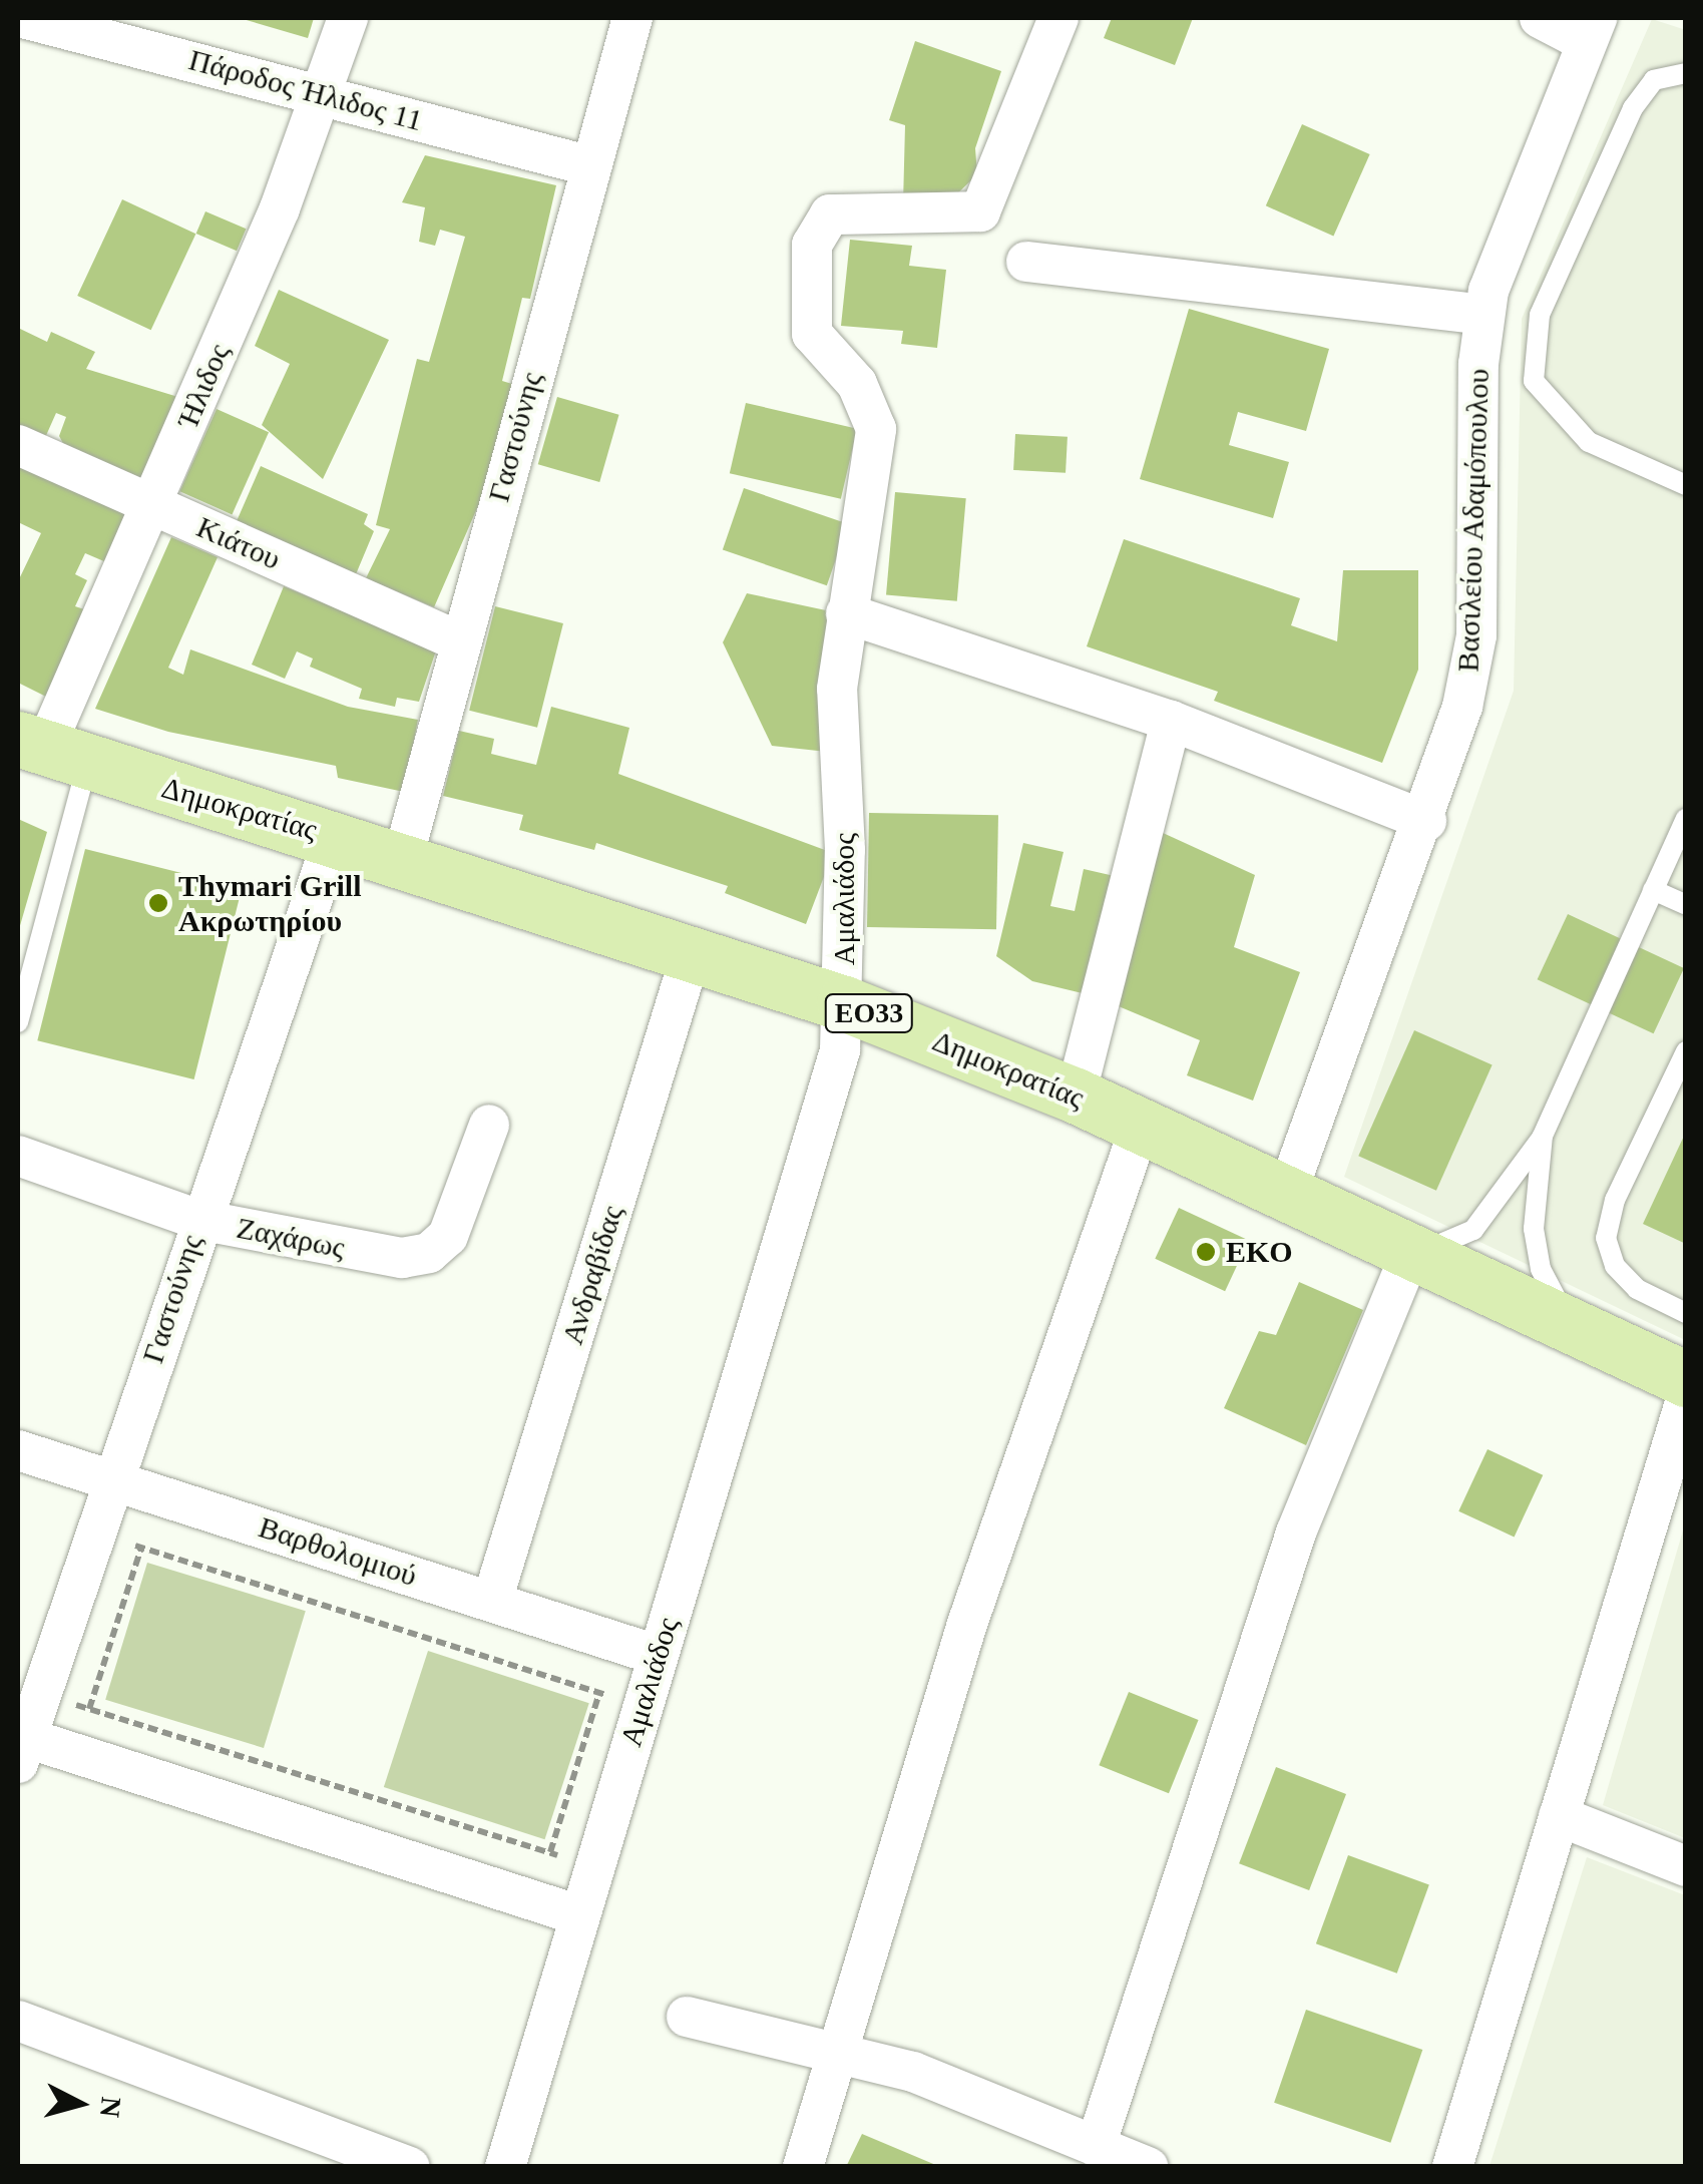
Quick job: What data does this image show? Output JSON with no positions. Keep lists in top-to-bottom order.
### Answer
{
  "streets": {
    "main road": ["Δημοκρατίας", "ΕΟ33"],
    "street": [
      "Πάροδος Ήλιδος 11",
      "Ήλιδος",
      "Γαστούνης",
      "Βασιλείου Αδαμόπουλου",
      "Κιάτου",
      "Αμαλιάδος",
      "Ζαχάρως",
      "Ανδραβίδας",
      "Βαρθολομιού"
    ]
  },
  "crossings": [
    ["Πάροδος Ήλιδος 11", "Ήλιδος"],
    ["Πάροδος Ήλιδος 11", "Γαστούνης"],
    ["Ήλιδος", "Κιάτου"],
    ["Ήλιδος", "Δημοκρατίας"],
    ["Γαστούνης", "Κιάτου"],
    ["Γαστούνης", "Δημοκρατίας"],
    ["Γαστούνης", "Ζαχάρως"],
    ["Γαστούνης", "Βαρθολομιού"],
    ["Βασιλείου Αδαμόπουλου", "Δημοκρατίας"],
    ["Δημοκρατίας", "Αμαλιάδος"],
    ["Δημοκρατίας", "Ανδραβίδας"],
    ["Αμαλιάδος", "Βαρθολομιού"],
    ["Ανδραβίδας", "Βαρθολομιού"]
  ],
  "places": ["Thymari Grill Ακρωτηρίου", "EKO"],
  "north": "right"
}
